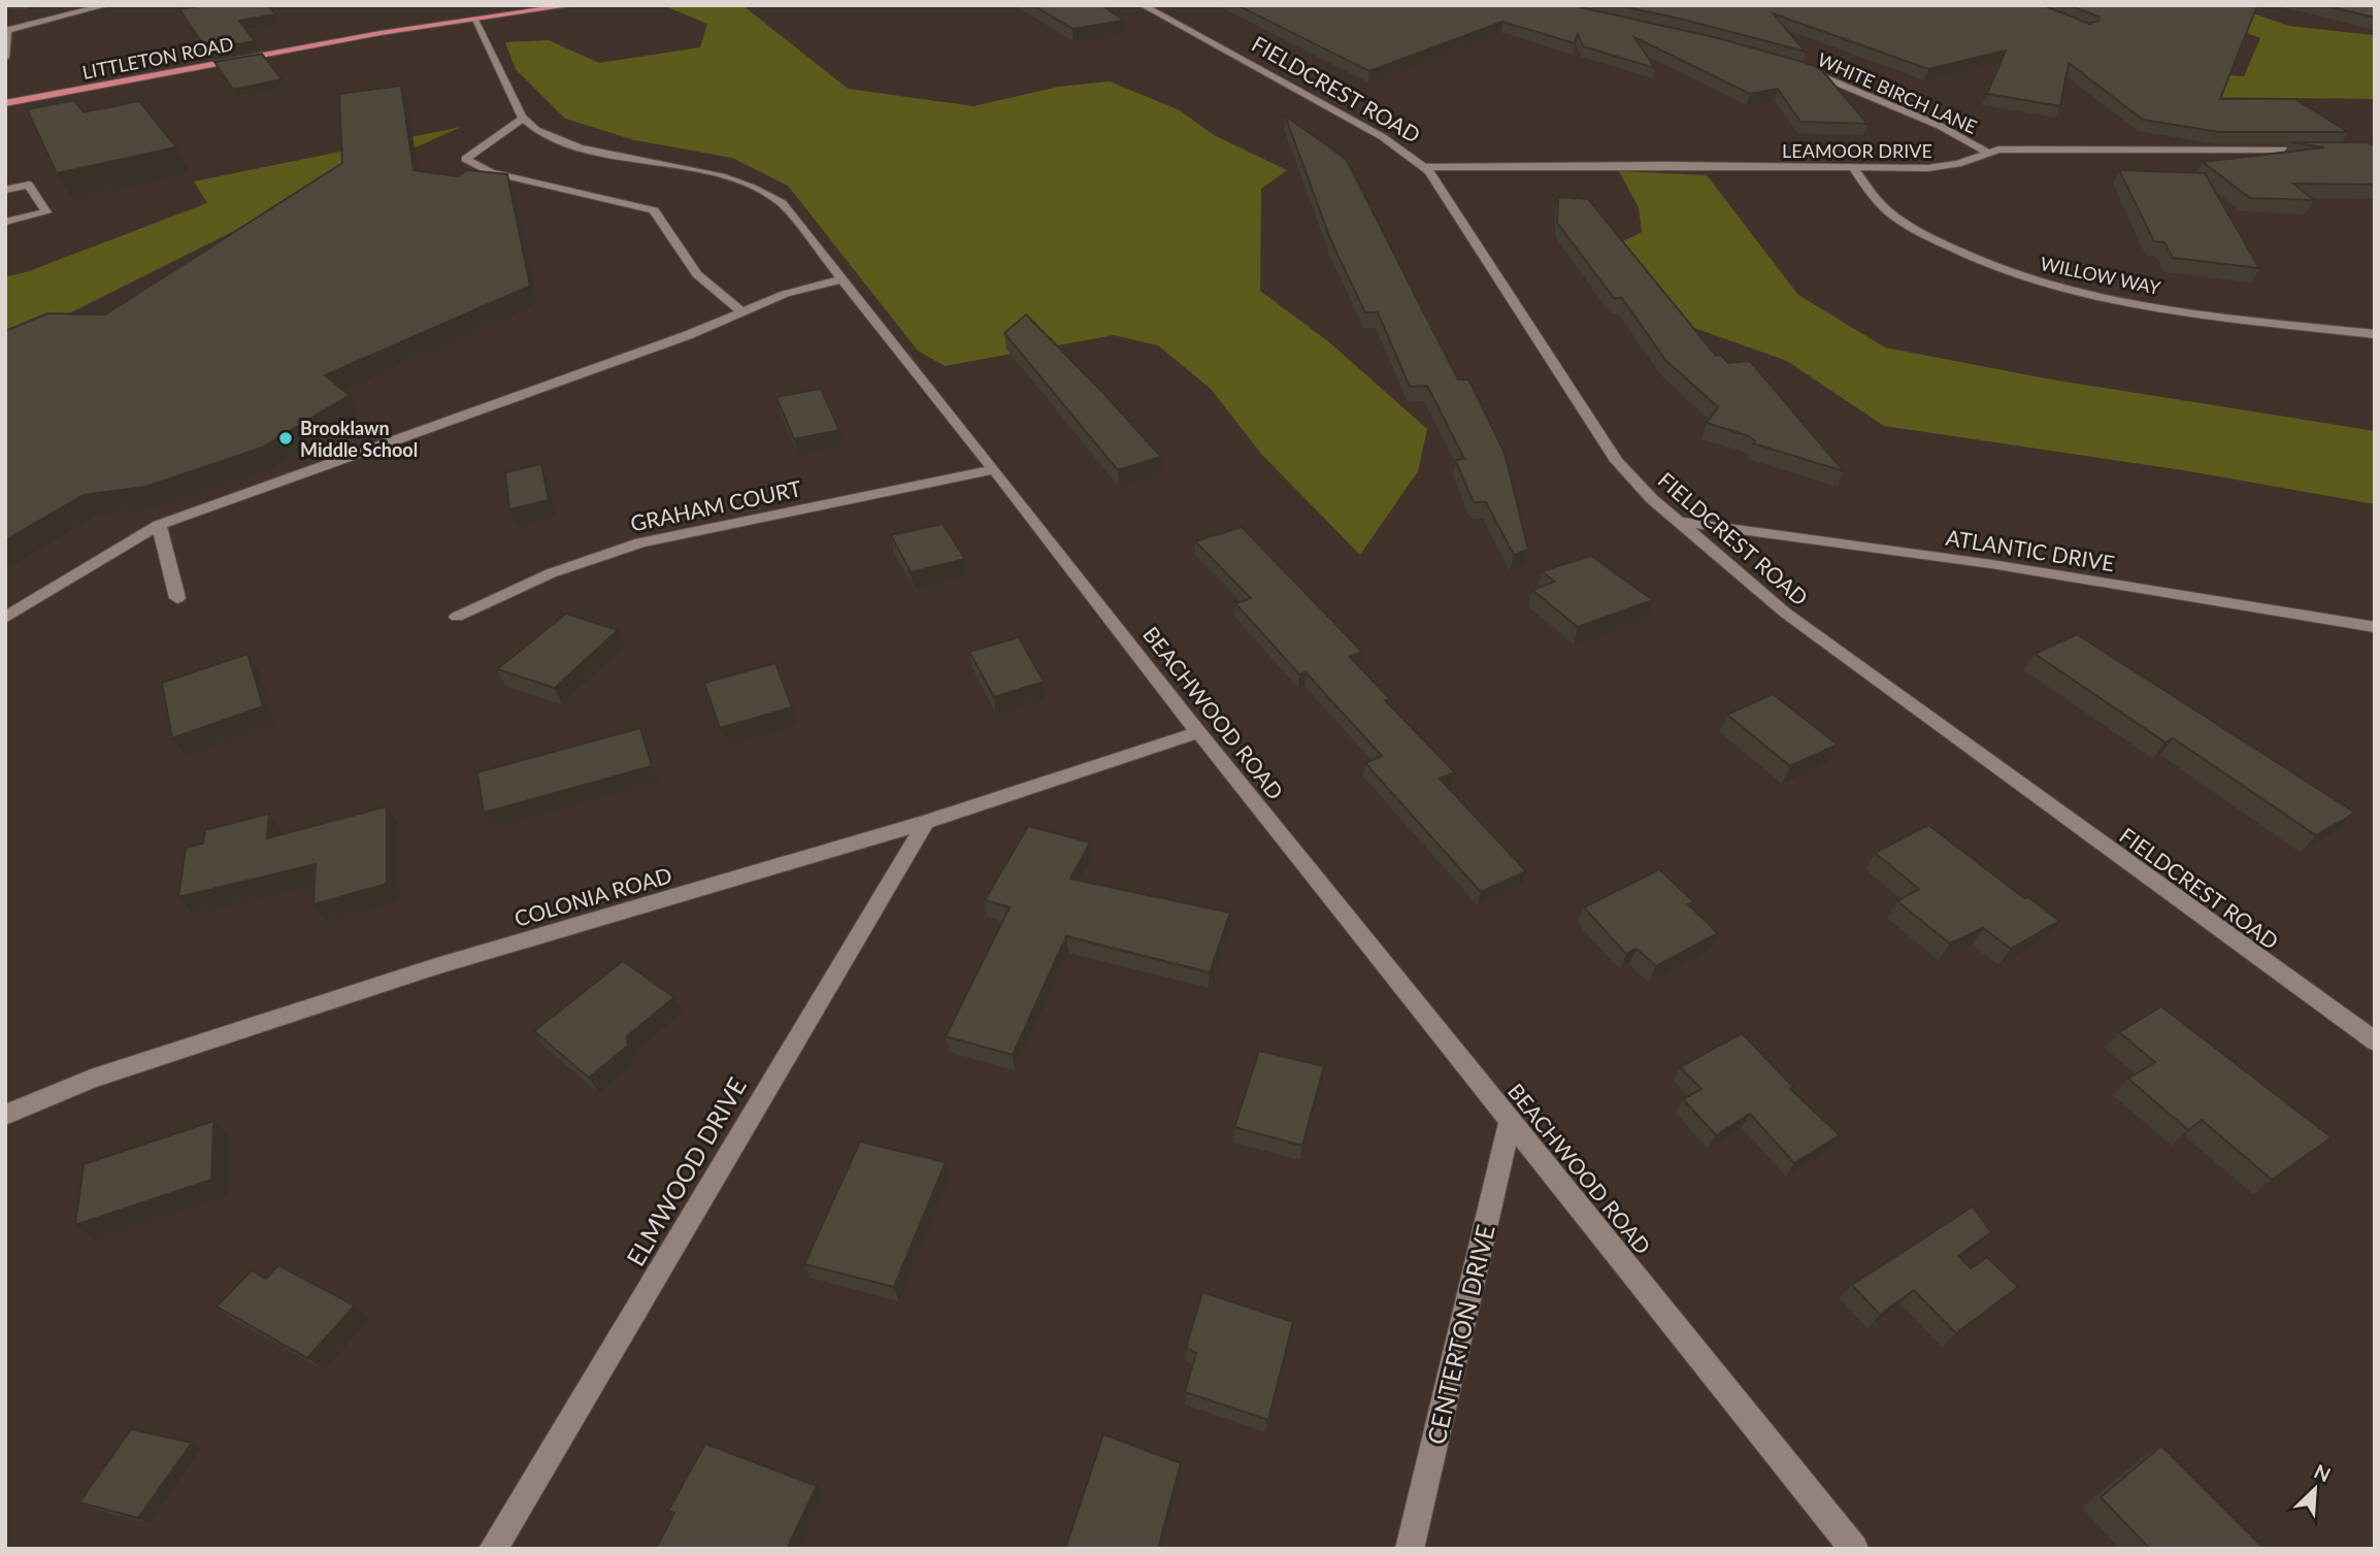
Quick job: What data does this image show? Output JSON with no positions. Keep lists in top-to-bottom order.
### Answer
{
  "streets": {
    "main road": ["LITTLETON ROAD"],
    "street": [
      "FIELDCREST ROAD",
      "WHITE BIRCH LANE",
      "LEAMOOR DRIVE",
      "WILLOW WAY",
      "GRAHAM COURT",
      "ATLANTIC DRIVE",
      "BEACHWOOD ROAD",
      "COLONIA ROAD",
      "ELMWOOD DRIVE",
      "CENTERTON DRIVE"
    ]
  },
  "crossings": [
    ["FIELDCREST ROAD", "LEAMOOR DRIVE"],
    ["FIELDCREST ROAD", "ATLANTIC DRIVE"],
    ["WHITE BIRCH LANE", "LEAMOOR DRIVE"],
    ["LEAMOOR DRIVE", "WILLOW WAY"],
    ["GRAHAM COURT", "BEACHWOOD ROAD"],
    ["BEACHWOOD ROAD", "COLONIA ROAD"],
    ["BEACHWOOD ROAD", "CENTERTON DRIVE"],
    ["COLONIA ROAD", "ELMWOOD DRIVE"]
  ],
  "places": ["Brooklawn Middle School"],
  "north": "top right"
}
